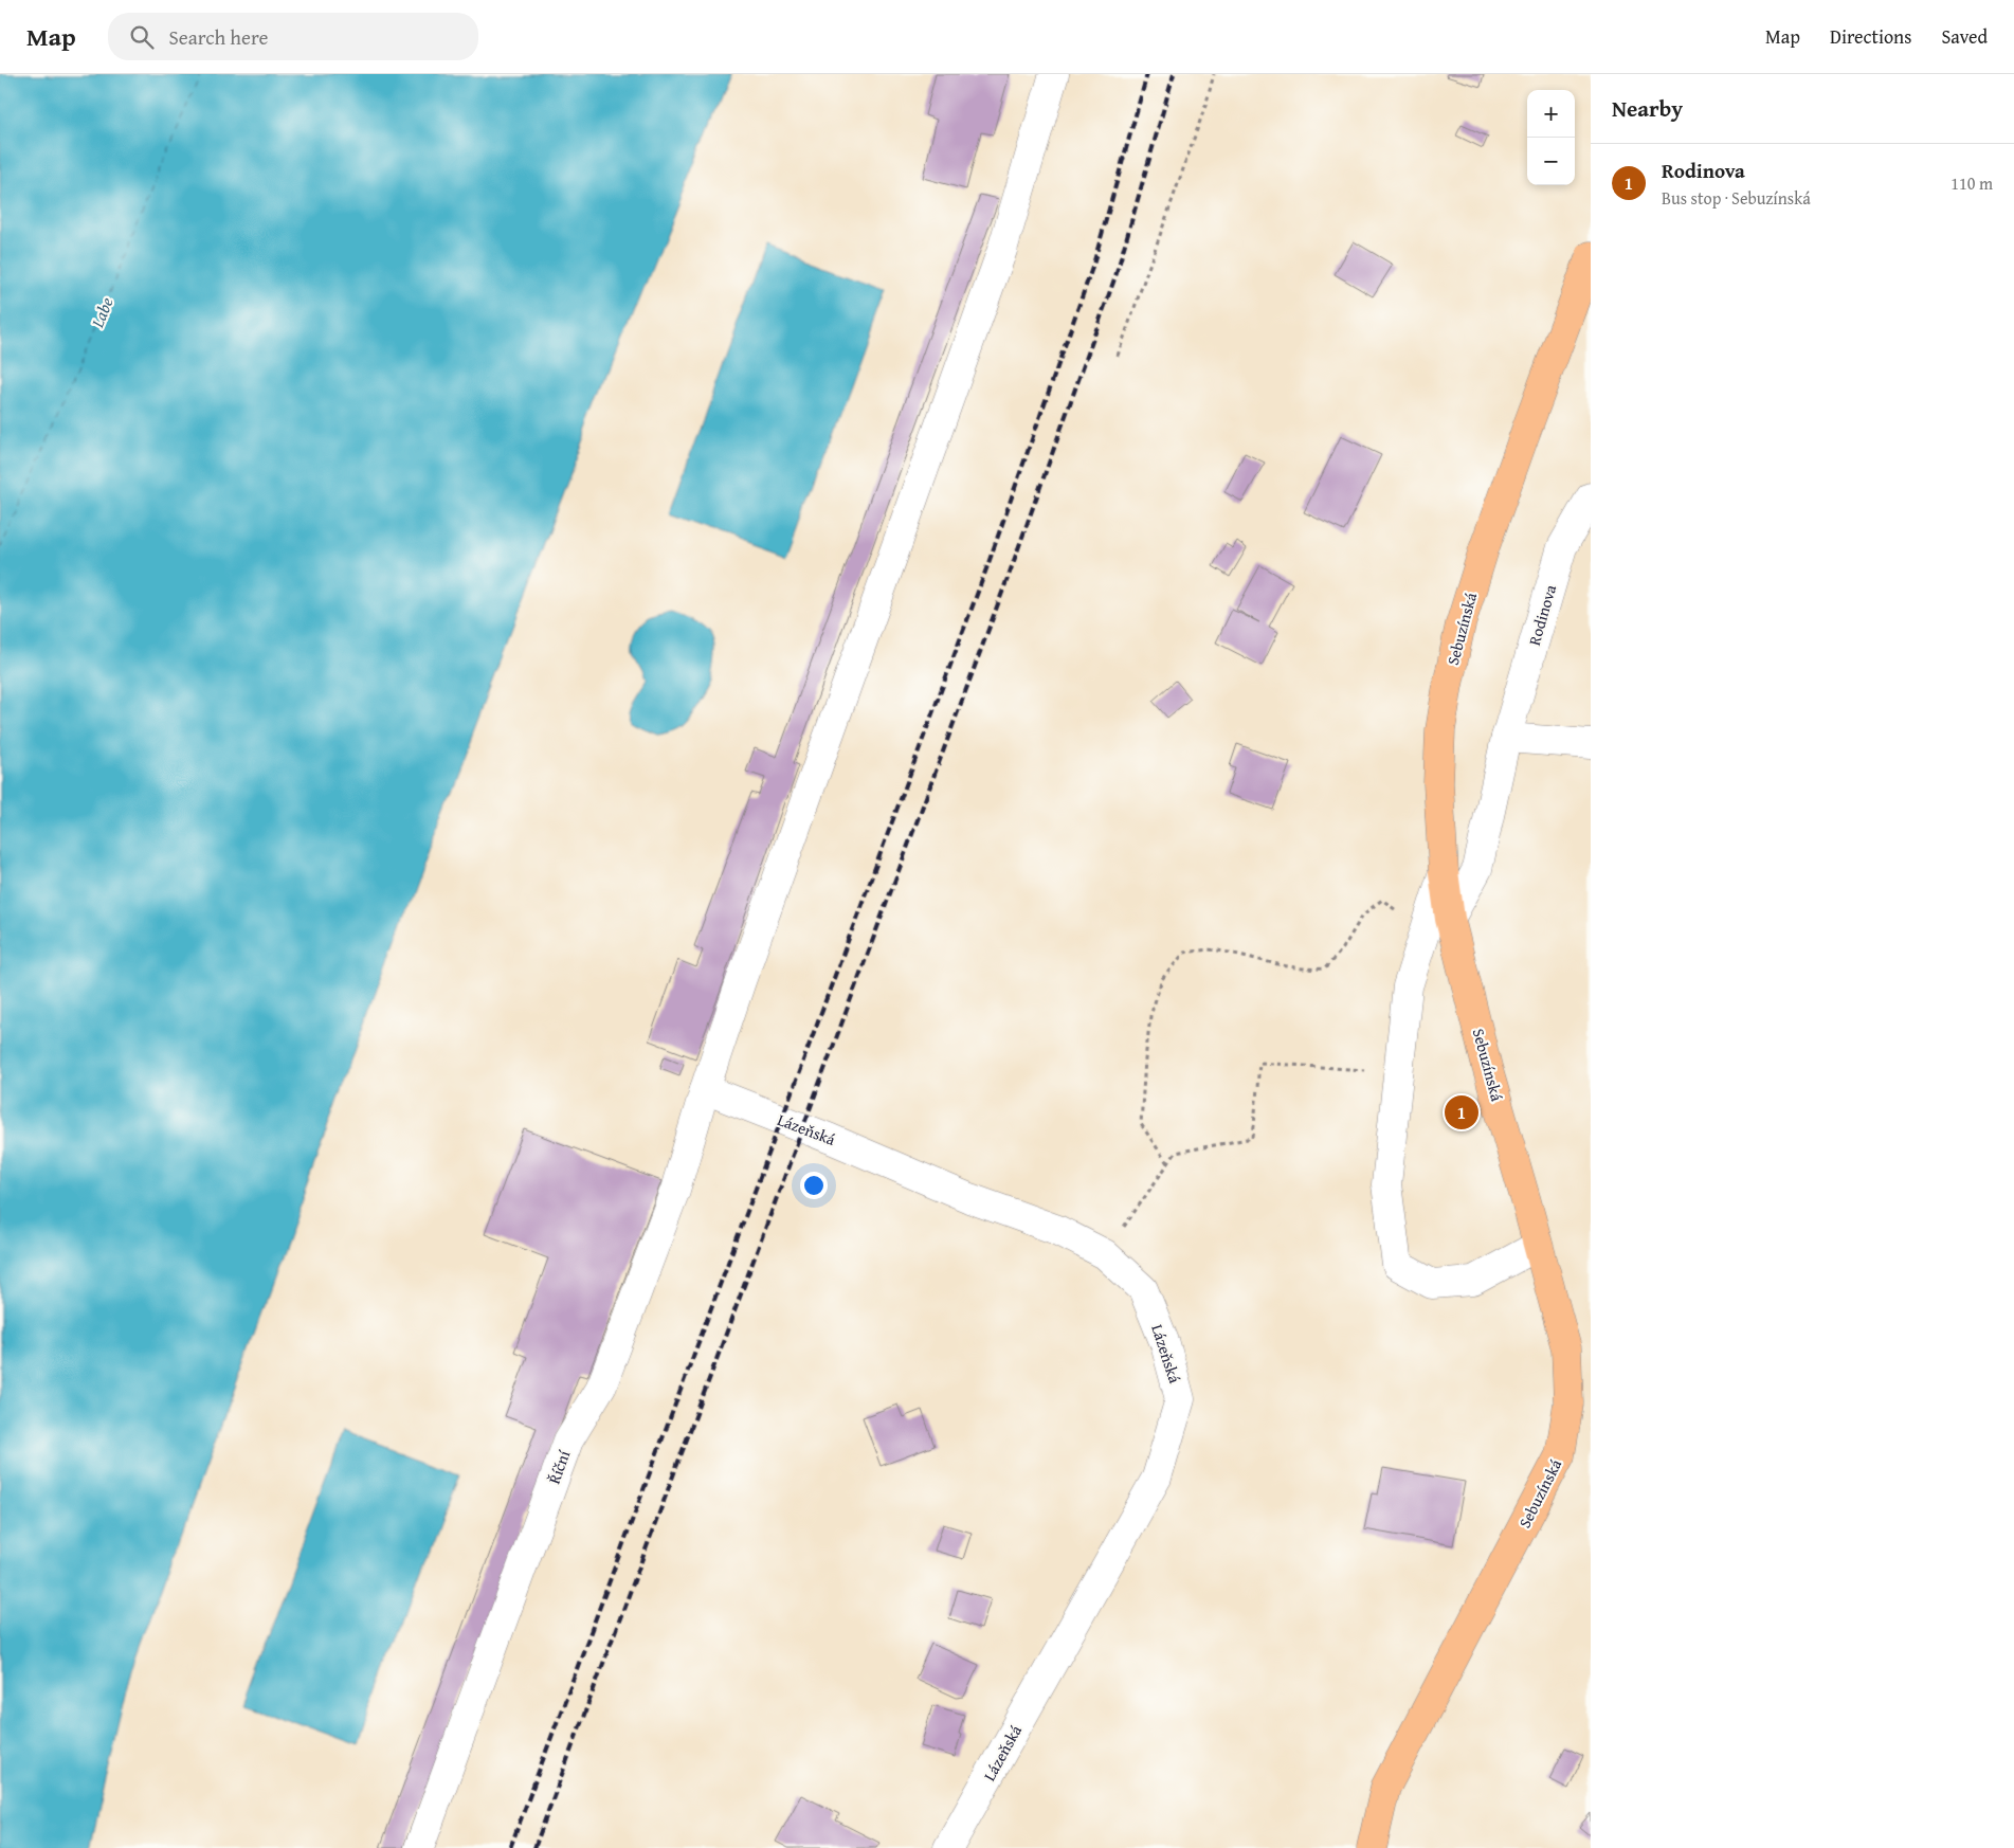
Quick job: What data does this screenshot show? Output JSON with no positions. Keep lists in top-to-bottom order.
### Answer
{
  "streets": {
    "main road": ["Sebuzínská"],
    "street": ["Rodinova", "Lázeňská", "Říční"]
  },
  "crossings": [
    ["Rodinova", "Sebuzínská"],
    ["Lázeňská", "Říční"]
  ],
  "water": ["Labe"],
  "page": {
    "header": "Map",
    "search": "Search here",
    "nav": ["Map", "Directions", "Saved"],
    "heading": "Nearby",
    "map_buttons": ["+", "−"],
    "list": [
      {
        "mark": "1",
        "name": "Rodinova",
        "note": "Bus stop · Sebuzínská",
        "value": "110 m"
      }
    ],
    "pins": "1"
  }
}
